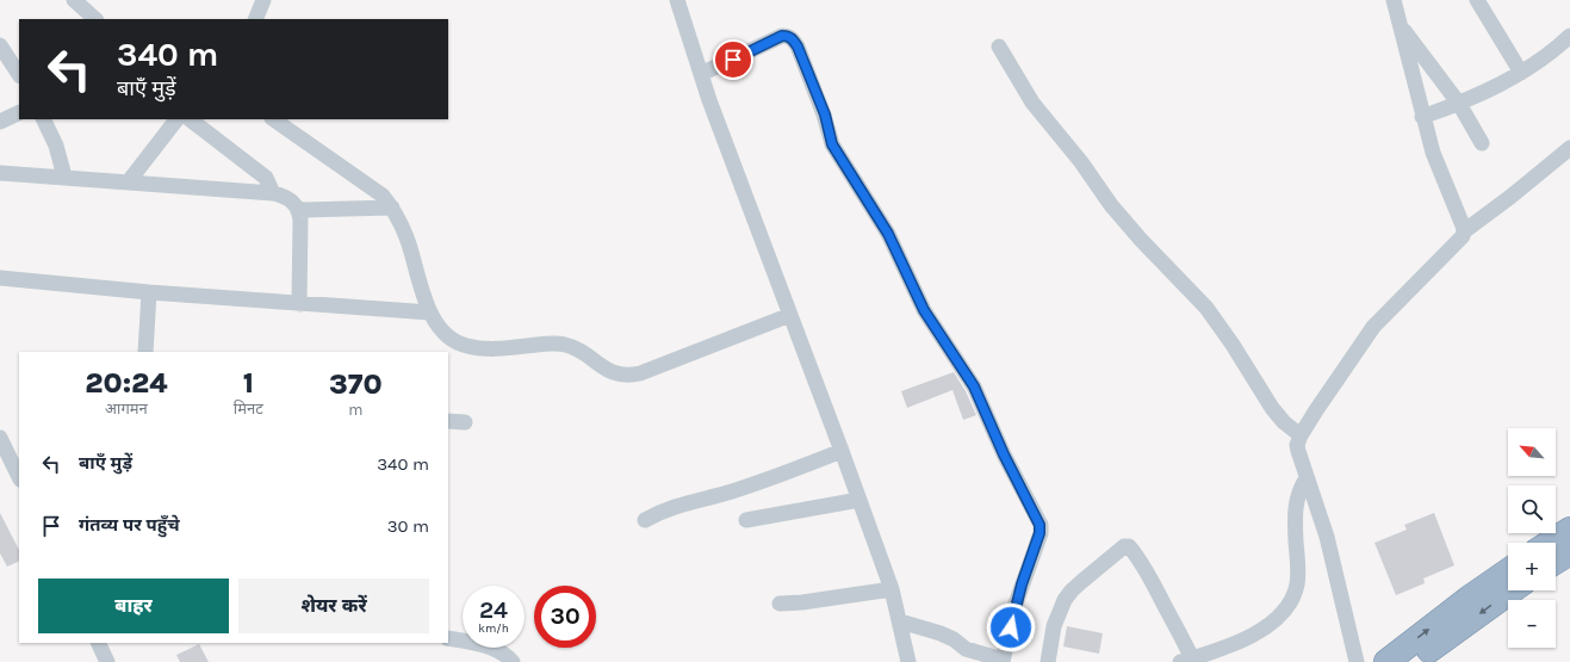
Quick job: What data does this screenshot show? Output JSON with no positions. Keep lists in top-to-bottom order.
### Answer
{
  "north": "top left",
  "page": {
    "turn": ["340 m", "बाएँ मुड़ें"],
    "eta": [
      "20:24",
      "आगमन",
      "1",
      "मिनट",
      "370",
      "m"
    ],
    "map_buttons": ["+", "−"],
    "list": [
      {
        "name": "बाएँ मुड़ें",
        "value": "340 m"
      },
      {
        "name": "गंतव्य पर पहुँचे",
        "value": "30 m"
      }
    ],
    "buttons": ["बाहर", "शेयर करें"],
    "speed": "24 km/h",
    "limit": "30"
  }
}
